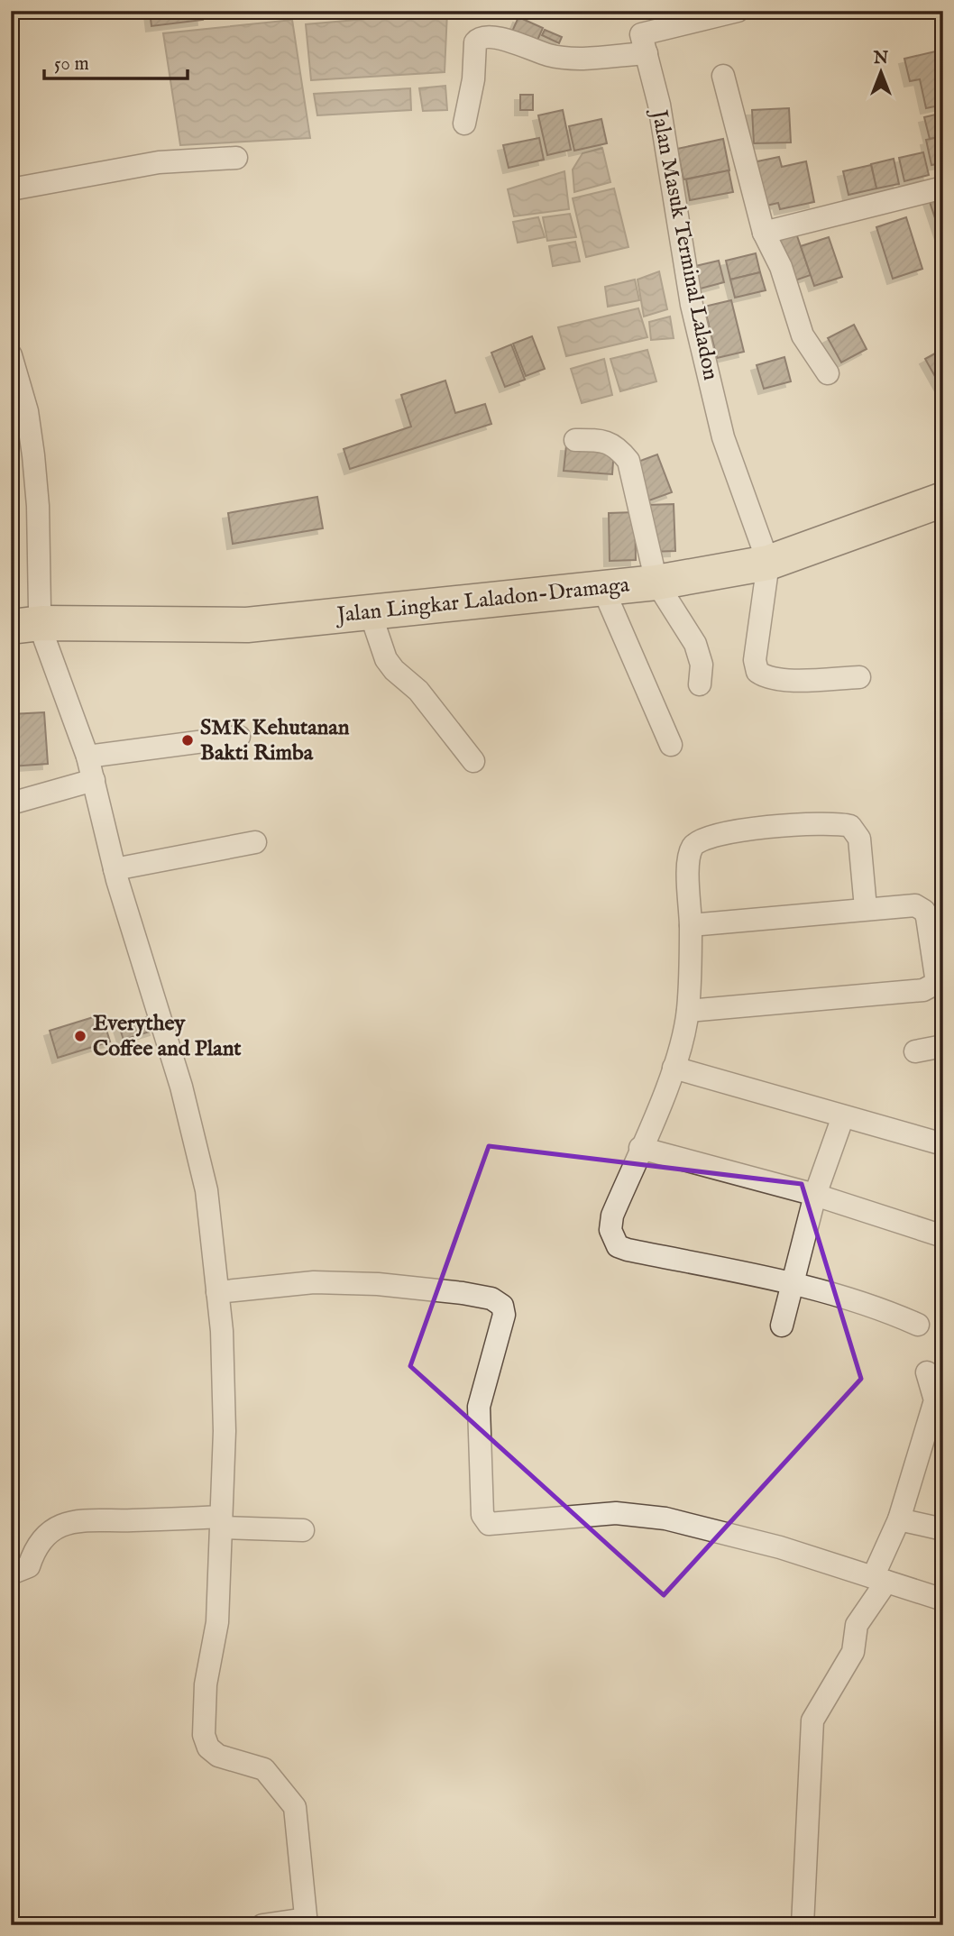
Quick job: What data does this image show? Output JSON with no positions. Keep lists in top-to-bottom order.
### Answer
{
  "streets": {
    "main road": ["Jalan Lingkar Laladon-Dramaga"],
    "street": ["Jalan Masuk Terminal Laladon"]
  },
  "crossings": [
    ["Jalan Masuk Terminal Laladon", "Jalan Lingkar Laladon-Dramaga"]
  ],
  "places": ["SMK Kehutanan Bakti Rimba", "Everythey Coffee and Plant"],
  "scale_bar": "50 m",
  "north": "top"
}
